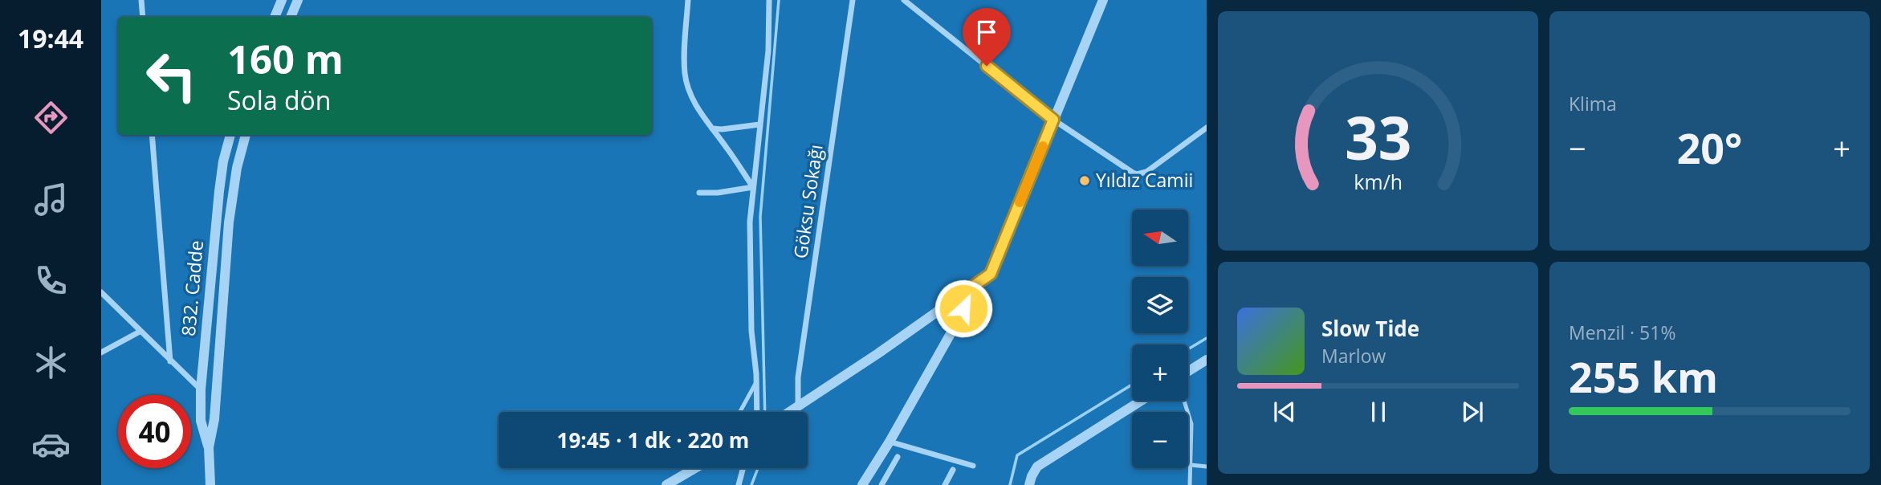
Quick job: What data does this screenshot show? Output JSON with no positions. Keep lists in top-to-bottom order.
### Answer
{
  "streets": {
    "street": ["Göksu Sokağı", "832. Cadde"]
  },
  "places": ["Yıldız Camii"],
  "north": "left",
  "page": {
    "tabs": "19:44",
    "tile": [
      "Klima",
      ["Menzil · 51%", "255 km"]
    ],
    "turn": ["160 m", "Sola dön"],
    "heat": ["−", "20°", "+"],
    "map_buttons": ["+", "−"],
    "song": ["Slow Tide", "Marlow"],
    "limit": "40",
    "trip": "19:45 · 1 dk · 220 m",
    "gauge": ["33", "km/h"]
  }
}
